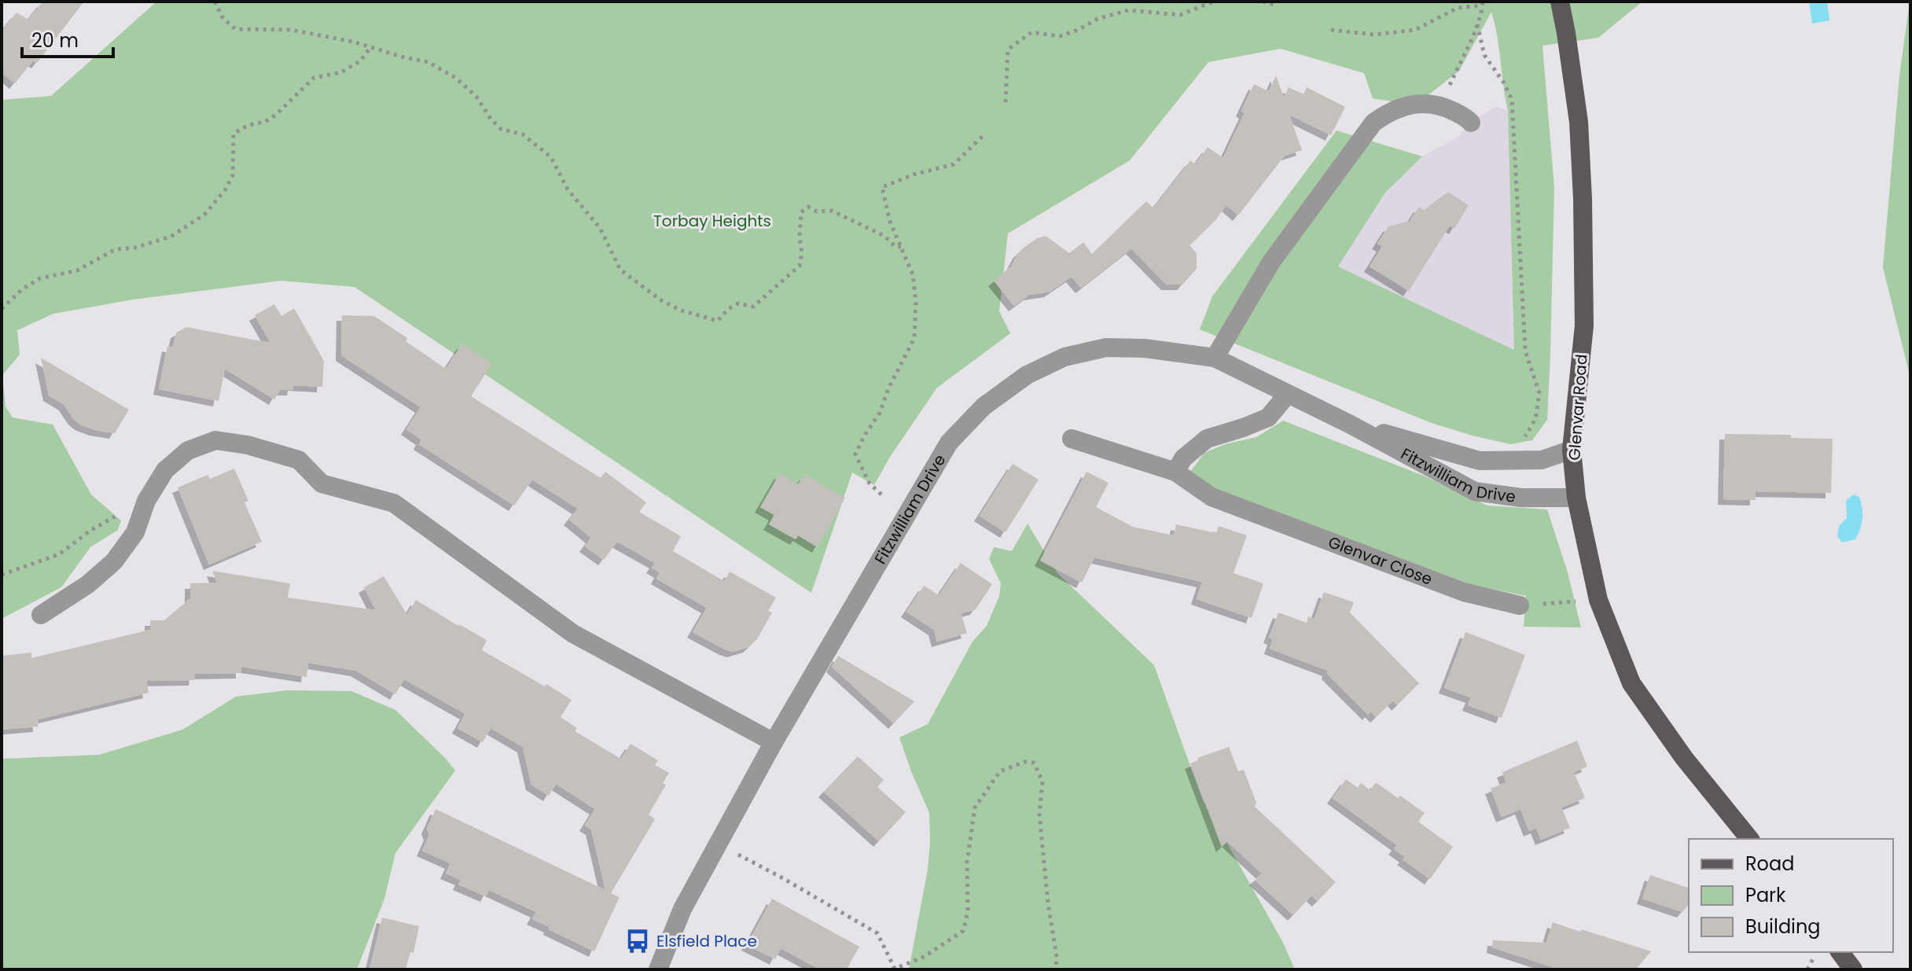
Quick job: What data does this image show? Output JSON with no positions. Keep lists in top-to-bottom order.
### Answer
{
  "streets": {
    "main road": ["Glenvar Road"],
    "street": ["Fitzwilliam Drive", "Glenvar Close"]
  },
  "crossings": [
    ["Glenvar Road", "Fitzwilliam Drive"]
  ],
  "parks": ["Torbay Heights"],
  "places": {
    "bus stop": ["Elsfield Place"]
  },
  "legend": ["Road", "Park", "Building"],
  "scale_bar": "20 m"
}
